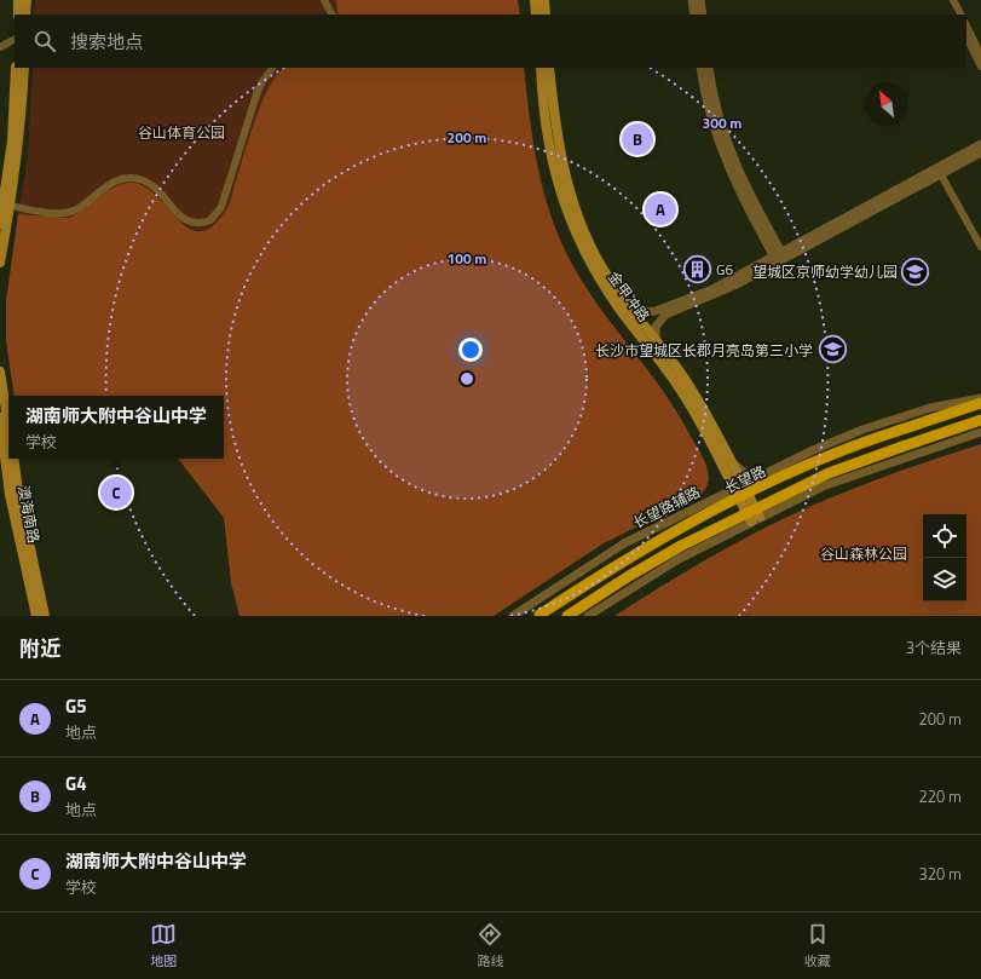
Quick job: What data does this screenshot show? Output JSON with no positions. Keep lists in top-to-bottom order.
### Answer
{
  "streets": {
    "main road": ["金甲冲路", "长望路", "澳海南路"],
    "street": ["长望路辅路"]
  },
  "crossings": [
    ["金甲冲路", "长望路辅路"]
  ],
  "parks": ["谷山体育公园", "谷山森林公园"],
  "places": {
    "building": ["G6"],
    "school or university": ["望城区京师幼学幼儿园", "长沙市望城区长郡月亮岛第三小学"]
  },
  "north": "top left",
  "page": {
    "search": "搜索地点",
    "pins": ["B", "A", "C"],
    "popup": ["湖南师大附中谷山中学", "学校"],
    "heading": ["附近", "3个结果"],
    "list": [
      {
        "mark": "A",
        "name": "G5",
        "note": "地点",
        "value": "200 m"
      },
      {
        "mark": "B",
        "name": "G4",
        "note": "地点",
        "value": "220 m"
      },
      {
        "mark": "C",
        "name": "湖南师大附中谷山中学",
        "note": "学校",
        "value": "320 m"
      }
    ],
    "nav": ["地图", "路线", "收藏"]
  },
  "rings": ["300 m", "200 m", "100 m"]
}
